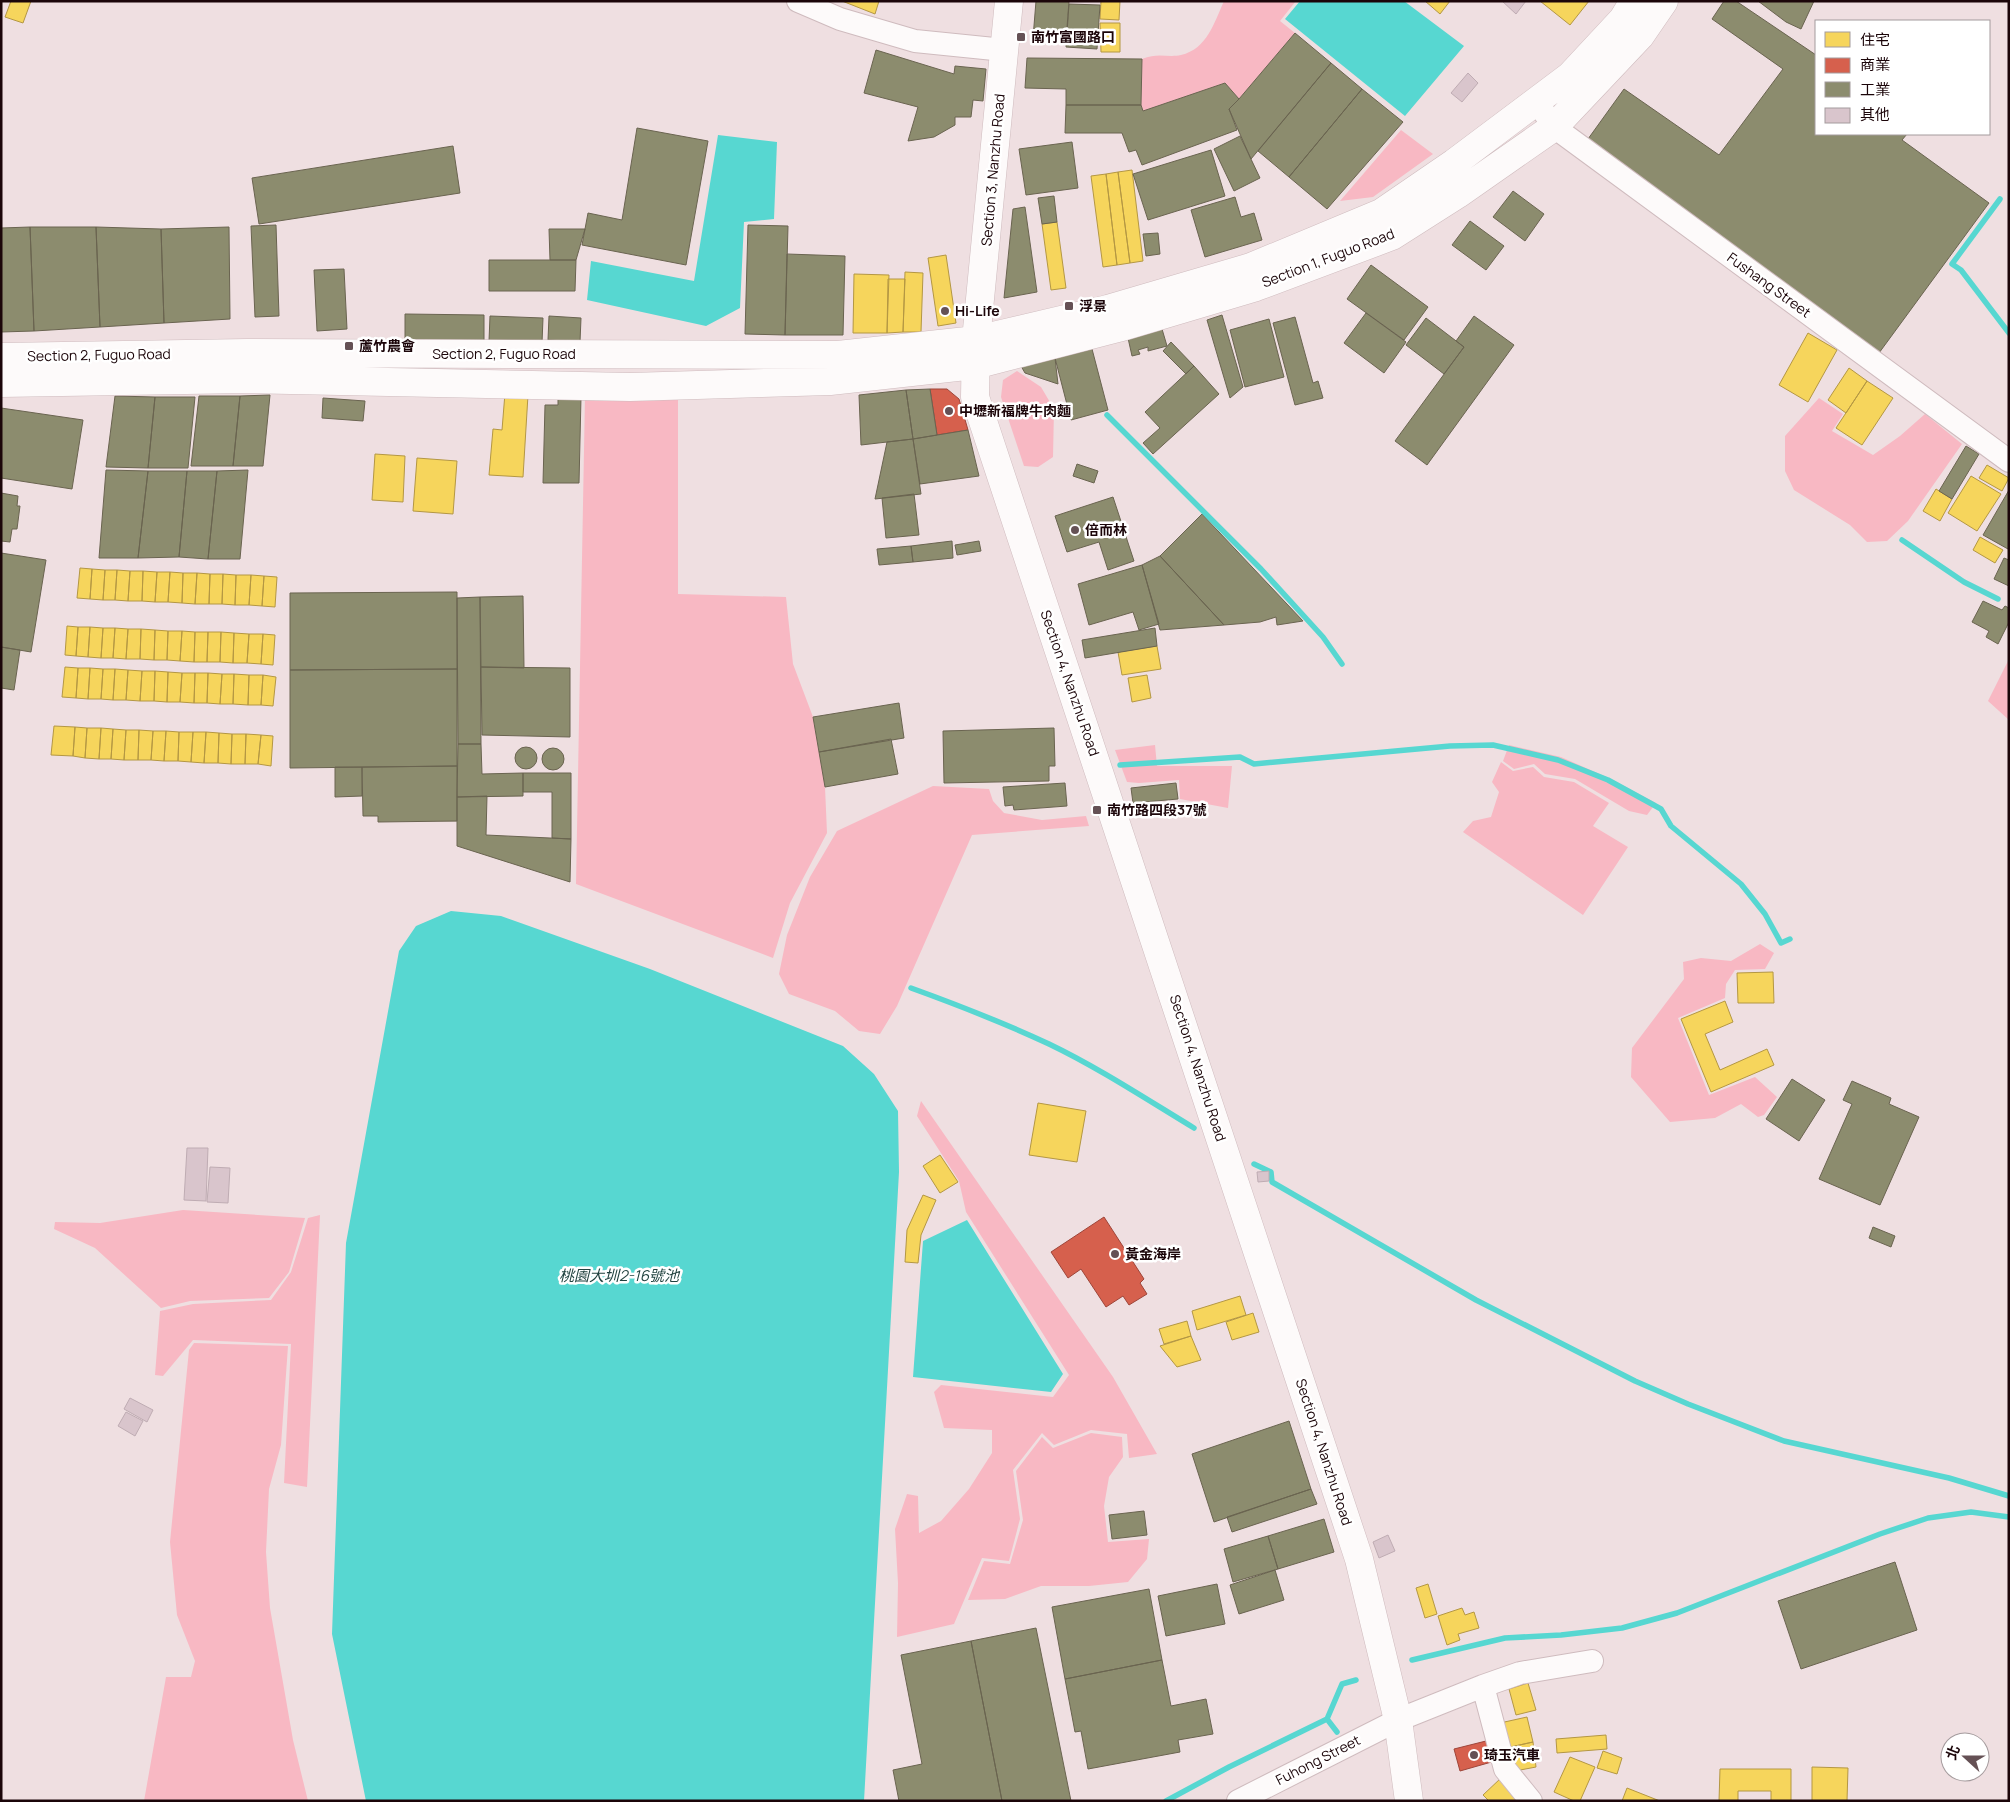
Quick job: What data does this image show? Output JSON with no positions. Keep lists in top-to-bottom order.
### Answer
{
  "streets": {
    "street": [
      "Section 3, Nanzhu Road",
      "Section 1, Fuguo Road",
      "Fushang Street",
      "Section 2, Fuguo Road",
      "Section 4, Nanzhu Road",
      "Fuhong Street"
    ]
  },
  "crossings": [
    ["Section 3, Nanzhu Road", "Section 1, Fuguo Road"],
    ["Section 3, Nanzhu Road", "Section 2, Fuguo Road"],
    ["Section 3, Nanzhu Road", "Section 4, Nanzhu Road"],
    ["Section 1, Fuguo Road", "Fushang Street"],
    ["Section 1, Fuguo Road", "Section 2, Fuguo Road"],
    ["Section 1, Fuguo Road", "Section 4, Nanzhu Road"],
    ["Section 2, Fuguo Road", "Section 4, Nanzhu Road"],
    ["Section 4, Nanzhu Road", "Fuhong Street"]
  ],
  "water": ["桃園大圳2-16號池"],
  "places": {
    "transit": [
      "南竹富國路口",
      "浮景",
      "蘆竹農會",
      "南竹路四段37號"
    ],
    "other": [
      "Hi-Life",
      "中壢新福牌牛肉麵",
      "倍而林",
      "黃金海岸",
      "琦玉汽車"
    ]
  },
  "legend": [
    "住宅",
    "商業",
    "工業",
    "其他"
  ],
  "north": "left"
}
